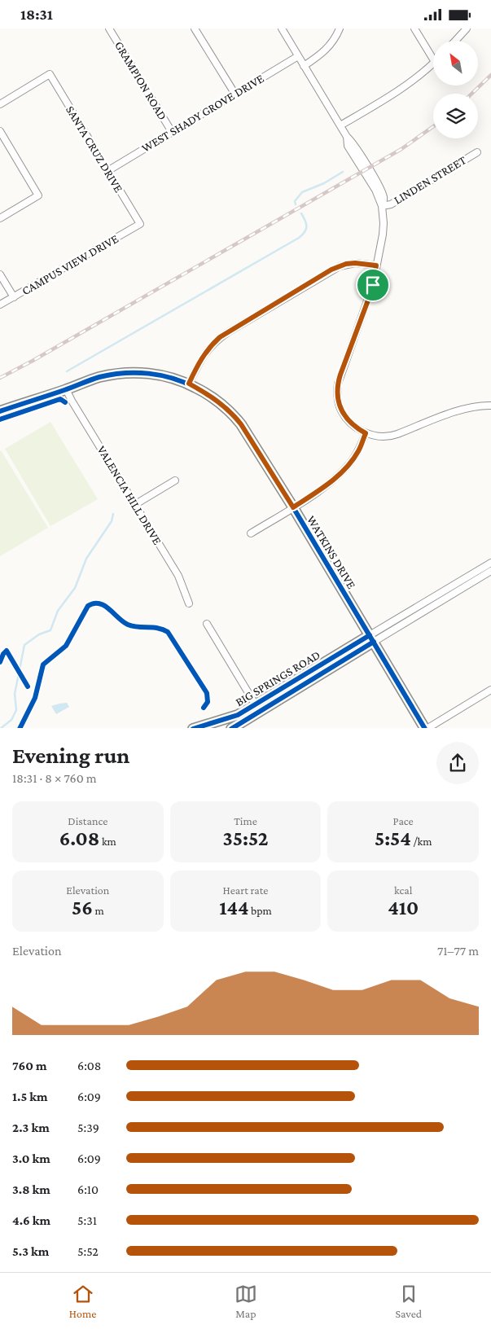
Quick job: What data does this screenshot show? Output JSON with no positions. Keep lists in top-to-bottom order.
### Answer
{
  "streets": {
    "main road": ["WATKINS DRIVE", "BIG SPRINGS ROAD"],
    "street": [
      "GRAMPION ROAD",
      "WEST SHADY GROVE DRIVE",
      "SANTA CRUZ DRIVE",
      "LINDEN STREET",
      "CAMPUS VIEW DRIVE",
      "VALENCIA HILL DRIVE"
    ]
  },
  "crossings": [
    ["GRAMPION ROAD", "WEST SHADY GROVE DRIVE"],
    ["WEST SHADY GROVE DRIVE", "SANTA CRUZ DRIVE"],
    ["SANTA CRUZ DRIVE", "CAMPUS VIEW DRIVE"],
    ["VALENCIA HILL DRIVE", "WATKINS DRIVE"],
    ["WATKINS DRIVE", "BIG SPRINGS ROAD"]
  ],
  "north": "top left",
  "page": {
    "status": "18:31",
    "heading": ["Evening run", "18:31 · 8 × 760 m"],
    "stats": [
      ["Distance", "6.08 km"],
      ["Time", "35:52"],
      ["Pace", "5:54 /km"],
      ["Elevation", "56 m"],
      ["Heart rate", "144 bpm"],
      ["kcal", "410"]
    ],
    "chart": ["Elevation", "71–77 m"],
    "list": [
      {
        "name": "760 m",
        "note": "6:08"
      },
      {
        "name": "1.5 km",
        "note": "6:09"
      },
      {
        "name": "2.3 km",
        "note": "5:39"
      },
      {
        "name": "3.0 km",
        "note": "6:09"
      },
      {
        "name": "3.8 km",
        "note": "6:10"
      },
      {
        "name": "4.6 km",
        "note": "5:31"
      },
      {
        "name": "5.3 km",
        "note": "5:52"
      }
    ],
    "tabs": ["Home", "Map", "Saved"]
  }
}
